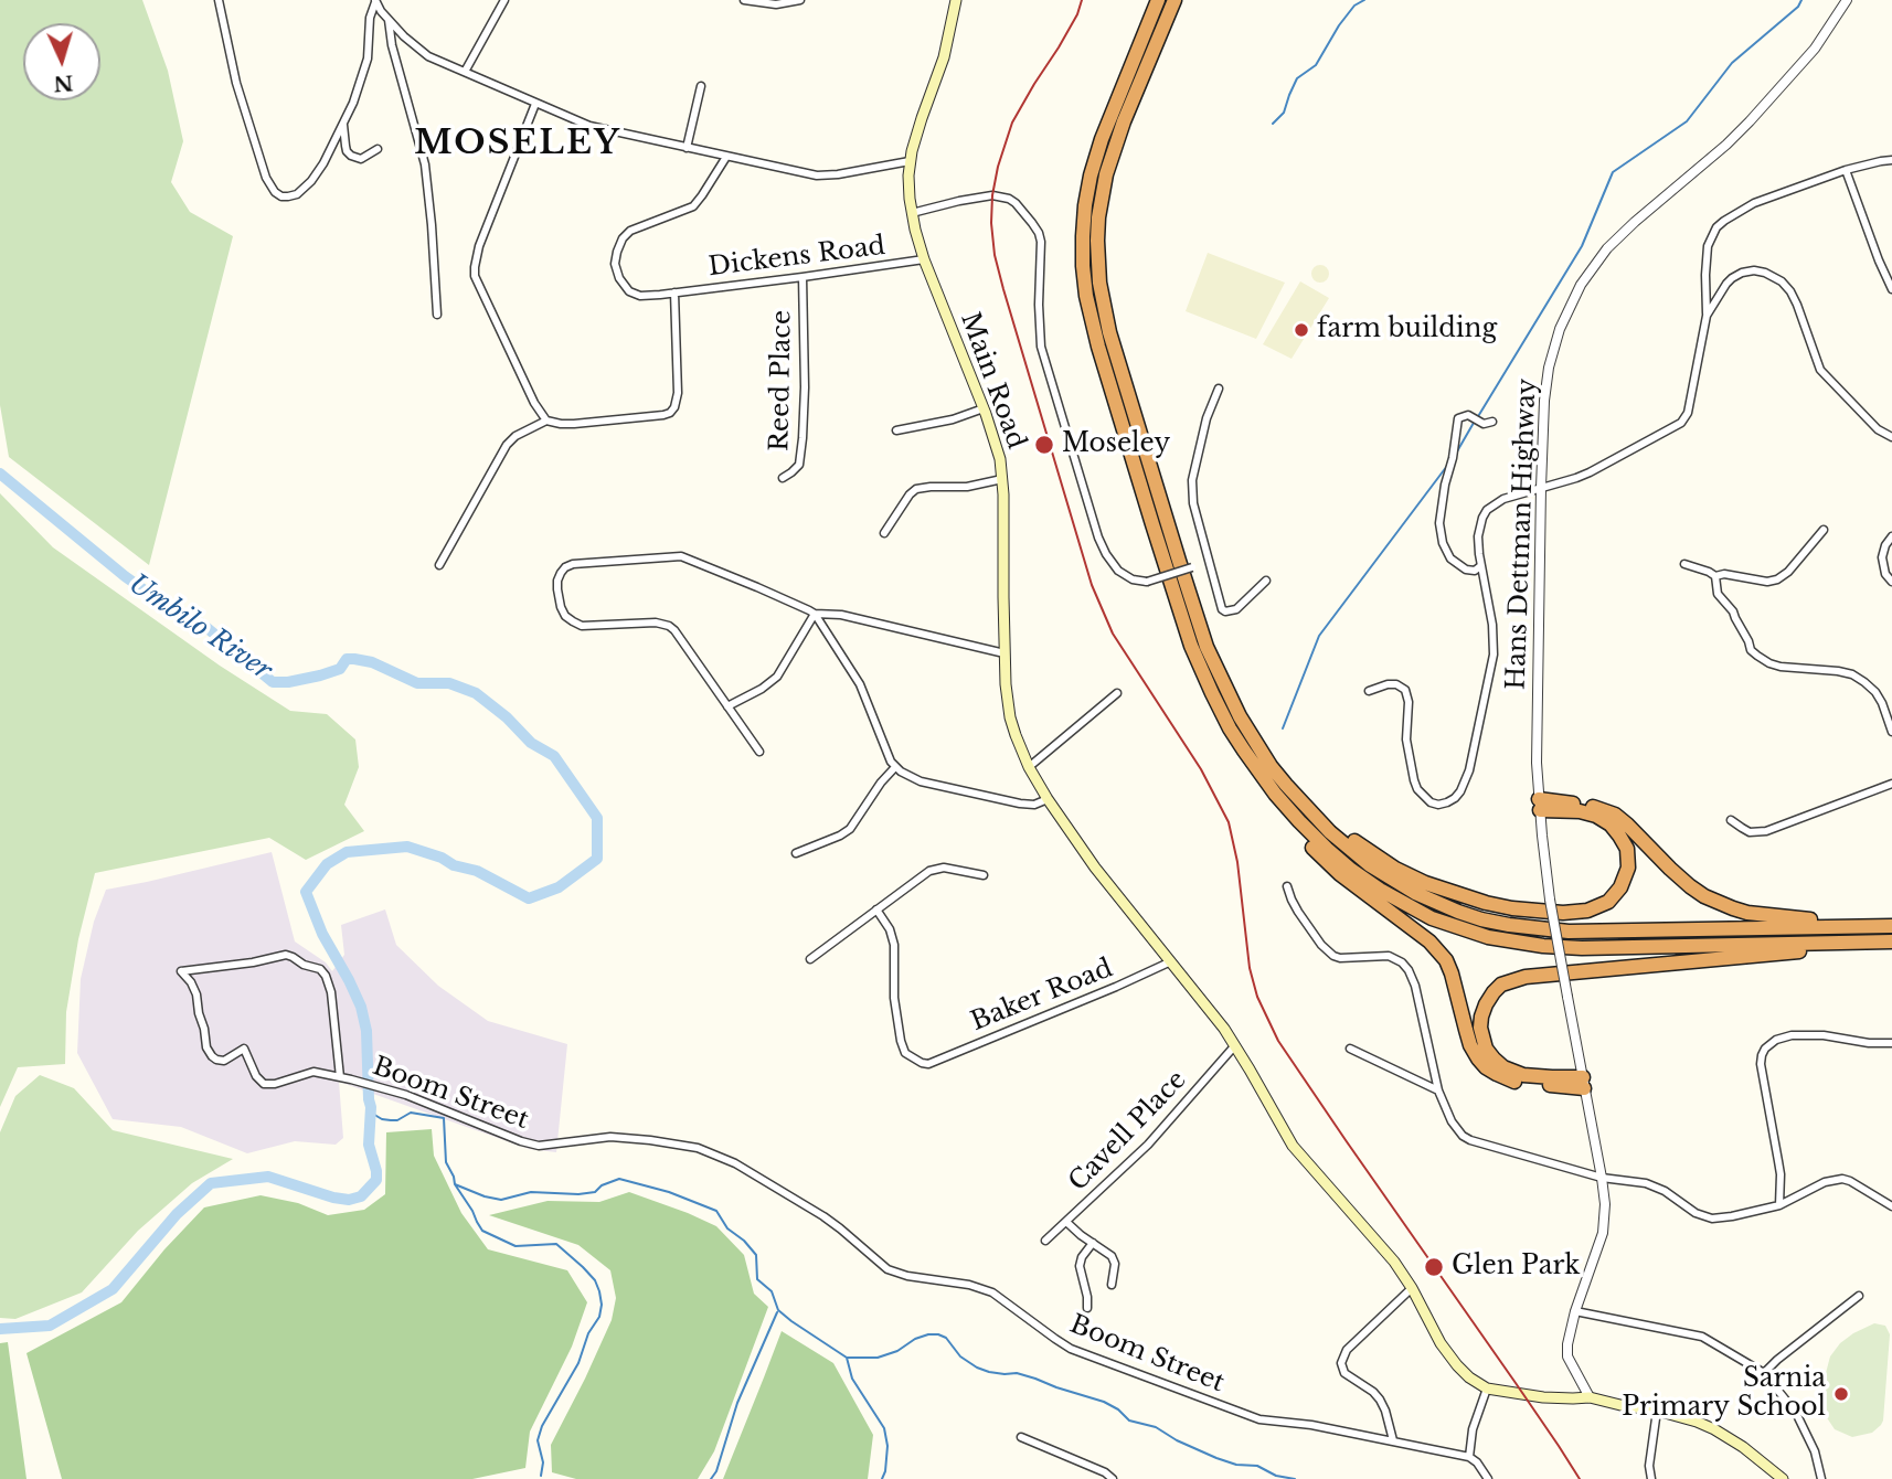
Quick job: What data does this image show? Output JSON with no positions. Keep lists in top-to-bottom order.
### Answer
{
  "streets": {
    "main road": ["Main Road"],
    "street": [
      "Dickens Road",
      "Reed Place",
      "Hans Dettman Highway",
      "Baker Road",
      "Boom Street",
      "Cavell Place"
    ]
  },
  "crossings": [
    ["Dickens Road", "Reed Place"],
    ["Dickens Road", "Main Road"],
    ["Main Road", "Baker Road"],
    ["Main Road", "Cavell Place"]
  ],
  "districts": ["MOSELEY"],
  "water": ["Umbilo River"],
  "places": [
    "farm building",
    "Moseley",
    "Glen Park",
    "Sarnia Primary School"
  ],
  "north": "bottom"
}
